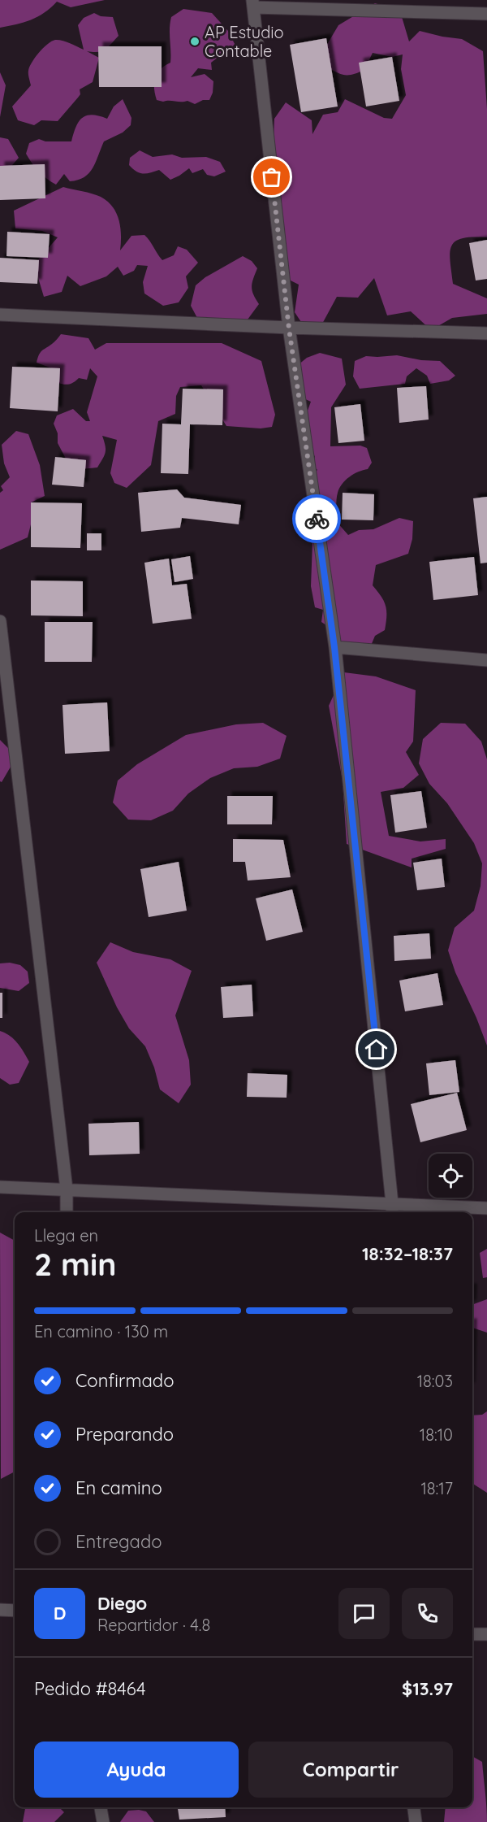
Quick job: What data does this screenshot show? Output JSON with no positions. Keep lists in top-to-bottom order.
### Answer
{
  "places": ["AP Estudio Contable"],
  "page": {
    "heading": ["2 min", "Llega en", "18:32–18:37"],
    "panel": [
      "Diego",
      "Repartidor · 4.8",
      "Pedido #8464",
      "$13.97"
    ],
    "bar": "En camino · 130 m",
    "list": [
      ["Confirmado", "18:03"],
      ["Preparando", "18:10"],
      ["En camino", "18:17"],
      "Entregado"
    ],
    "round": "D",
    "buttons": ["Ayuda", "Compartir"]
  }
}
